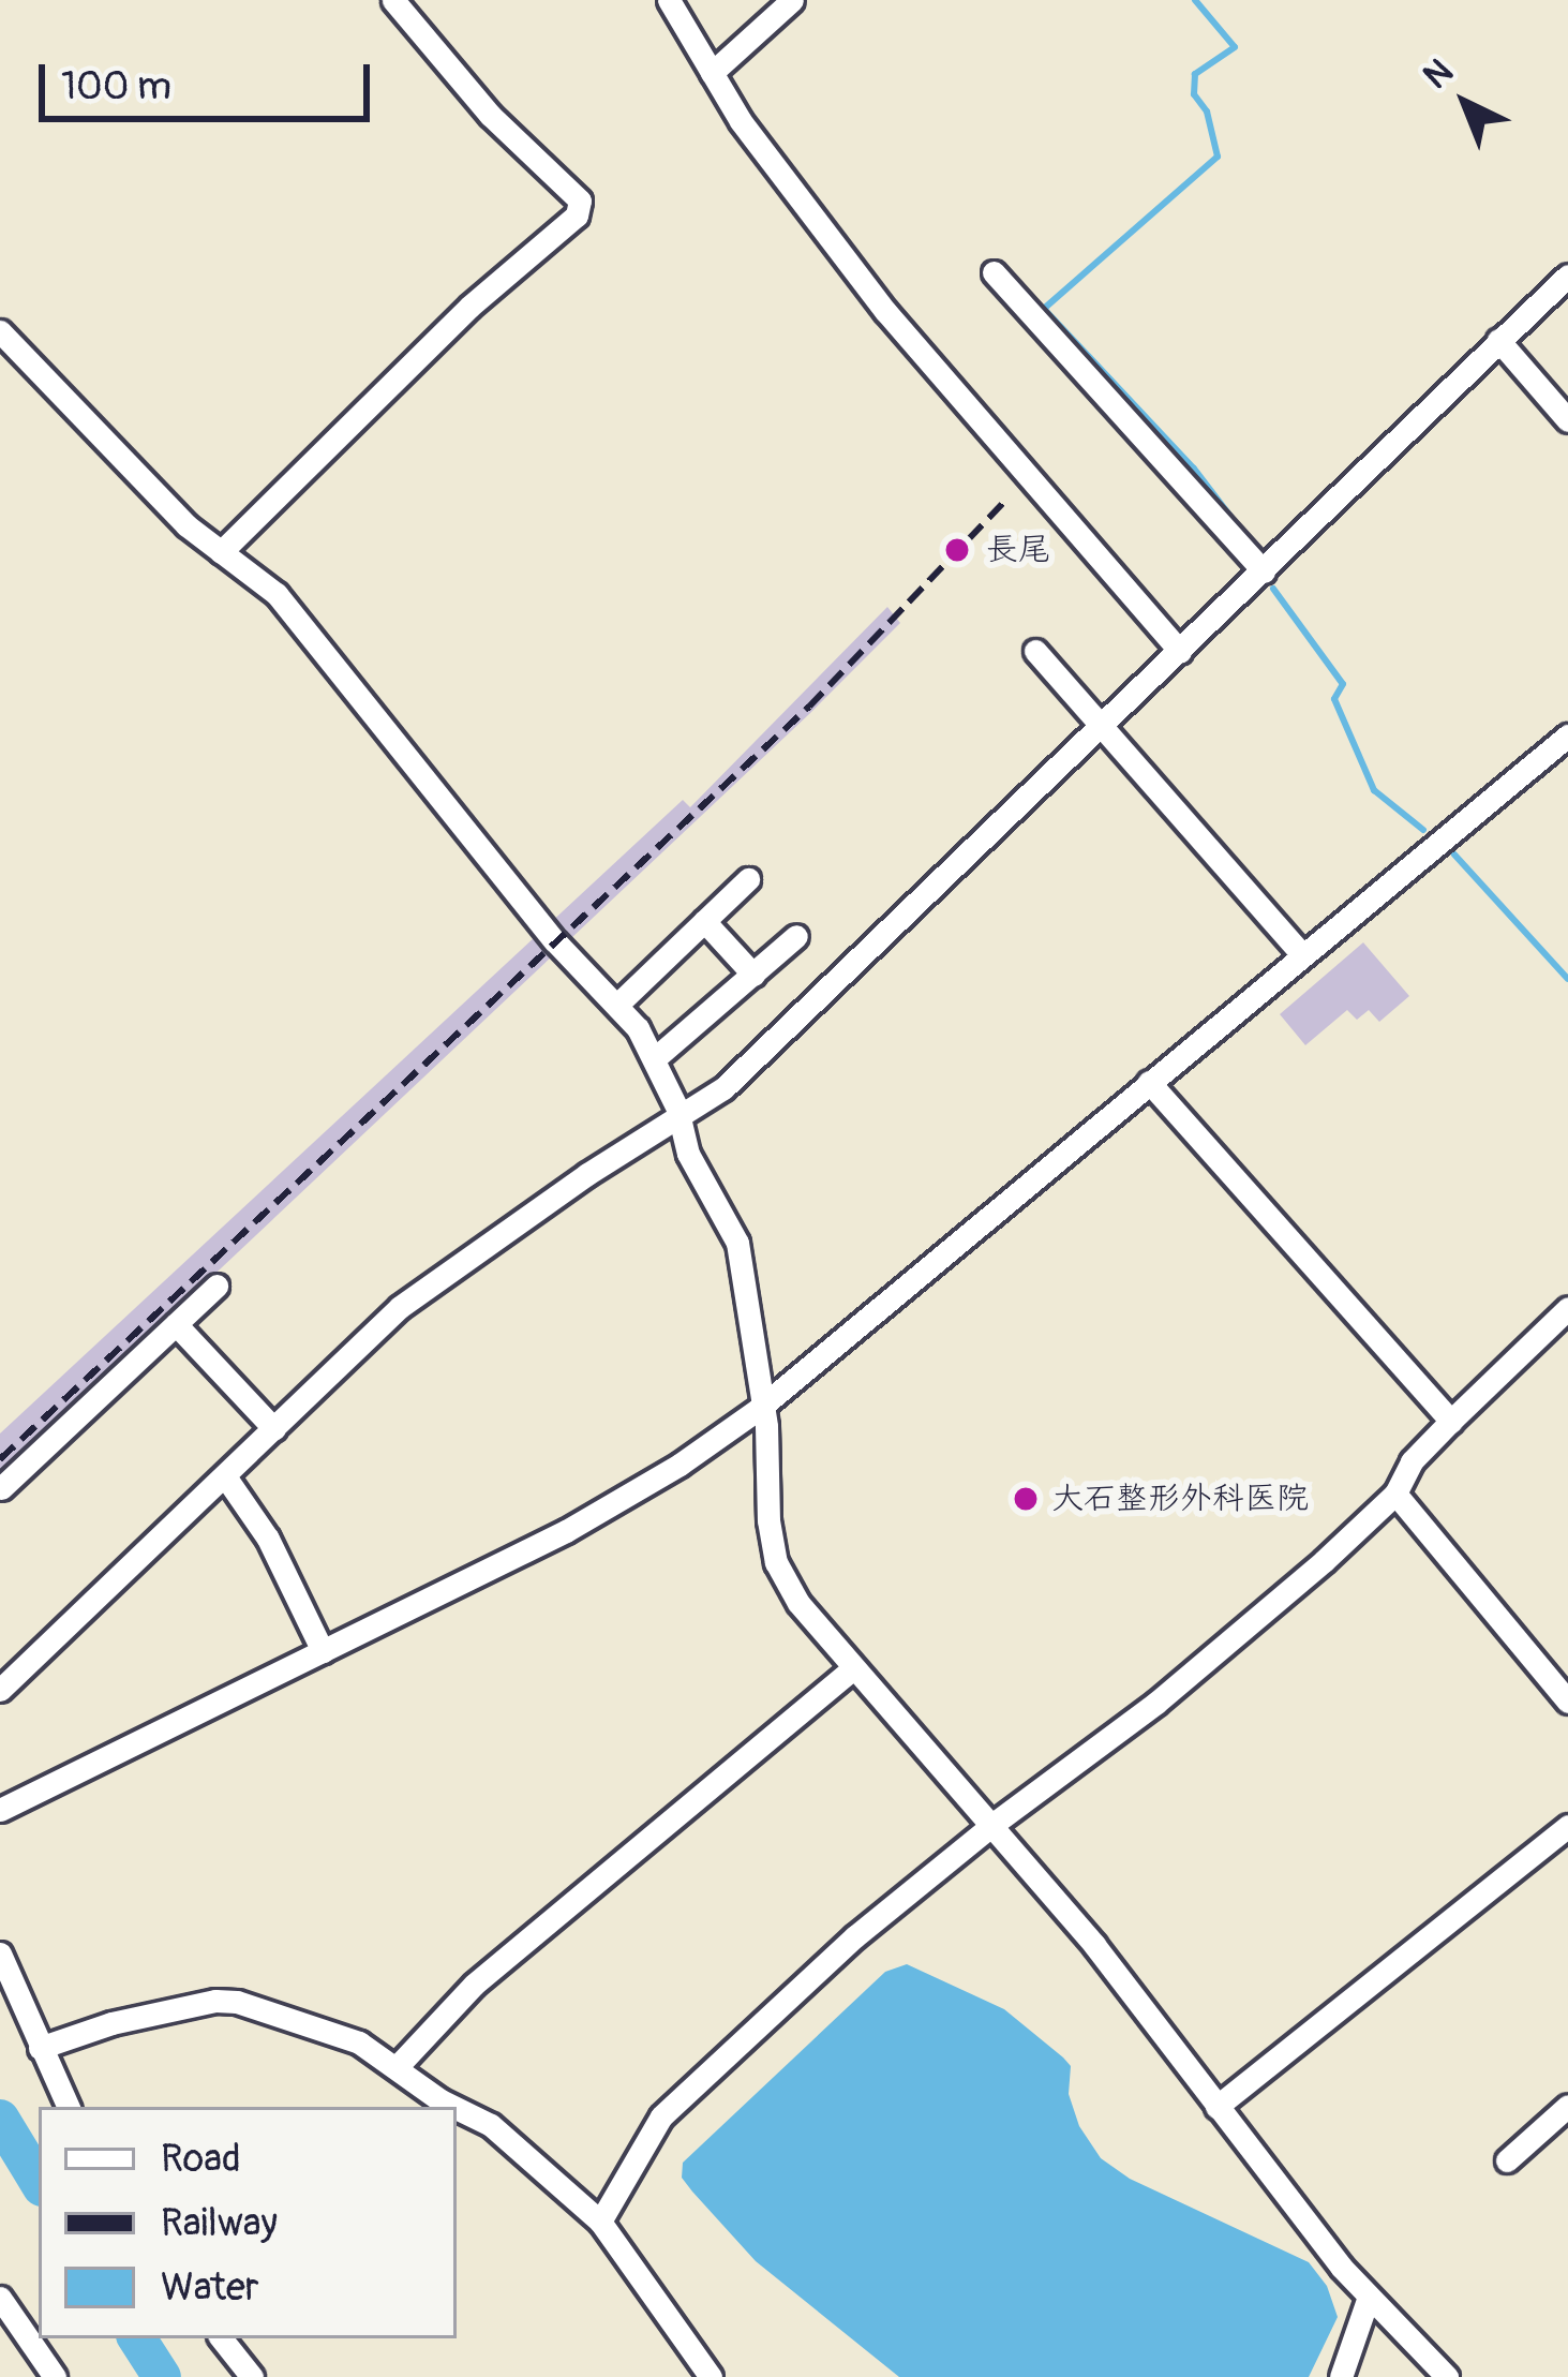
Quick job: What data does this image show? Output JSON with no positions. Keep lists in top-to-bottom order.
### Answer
{
  "places": ["長尾", "大石整形外科医院"],
  "legend": ["Road", "Railway", "Water"],
  "scale_bar": "100 m",
  "north": "top left"
}
